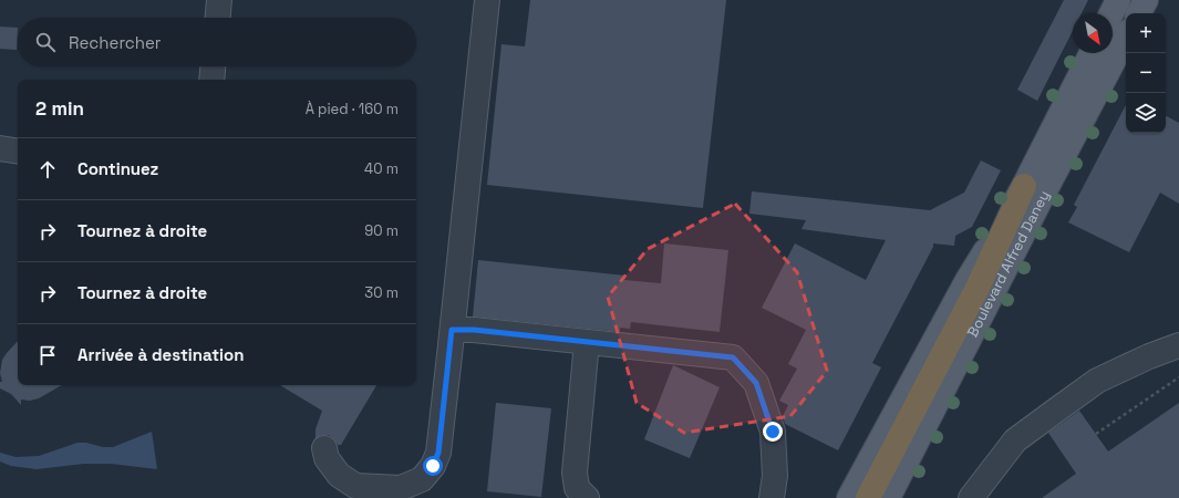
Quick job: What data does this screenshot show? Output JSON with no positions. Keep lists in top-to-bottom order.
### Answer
{
  "streets": {
    "main road": ["Boulevard Alfred Daney"]
  },
  "north": "bottom right",
  "page": {
    "map_buttons": ["+", "−"],
    "search": "Rechercher",
    "heading": ["2 min", "À pied · 160 m"],
    "list": [
      ["Continuez", "40 m"],
      ["Tournez à droite", "90 m"],
      ["Tournez à droite", "30 m"],
      "Arrivée à destination"
    ]
  }
}
